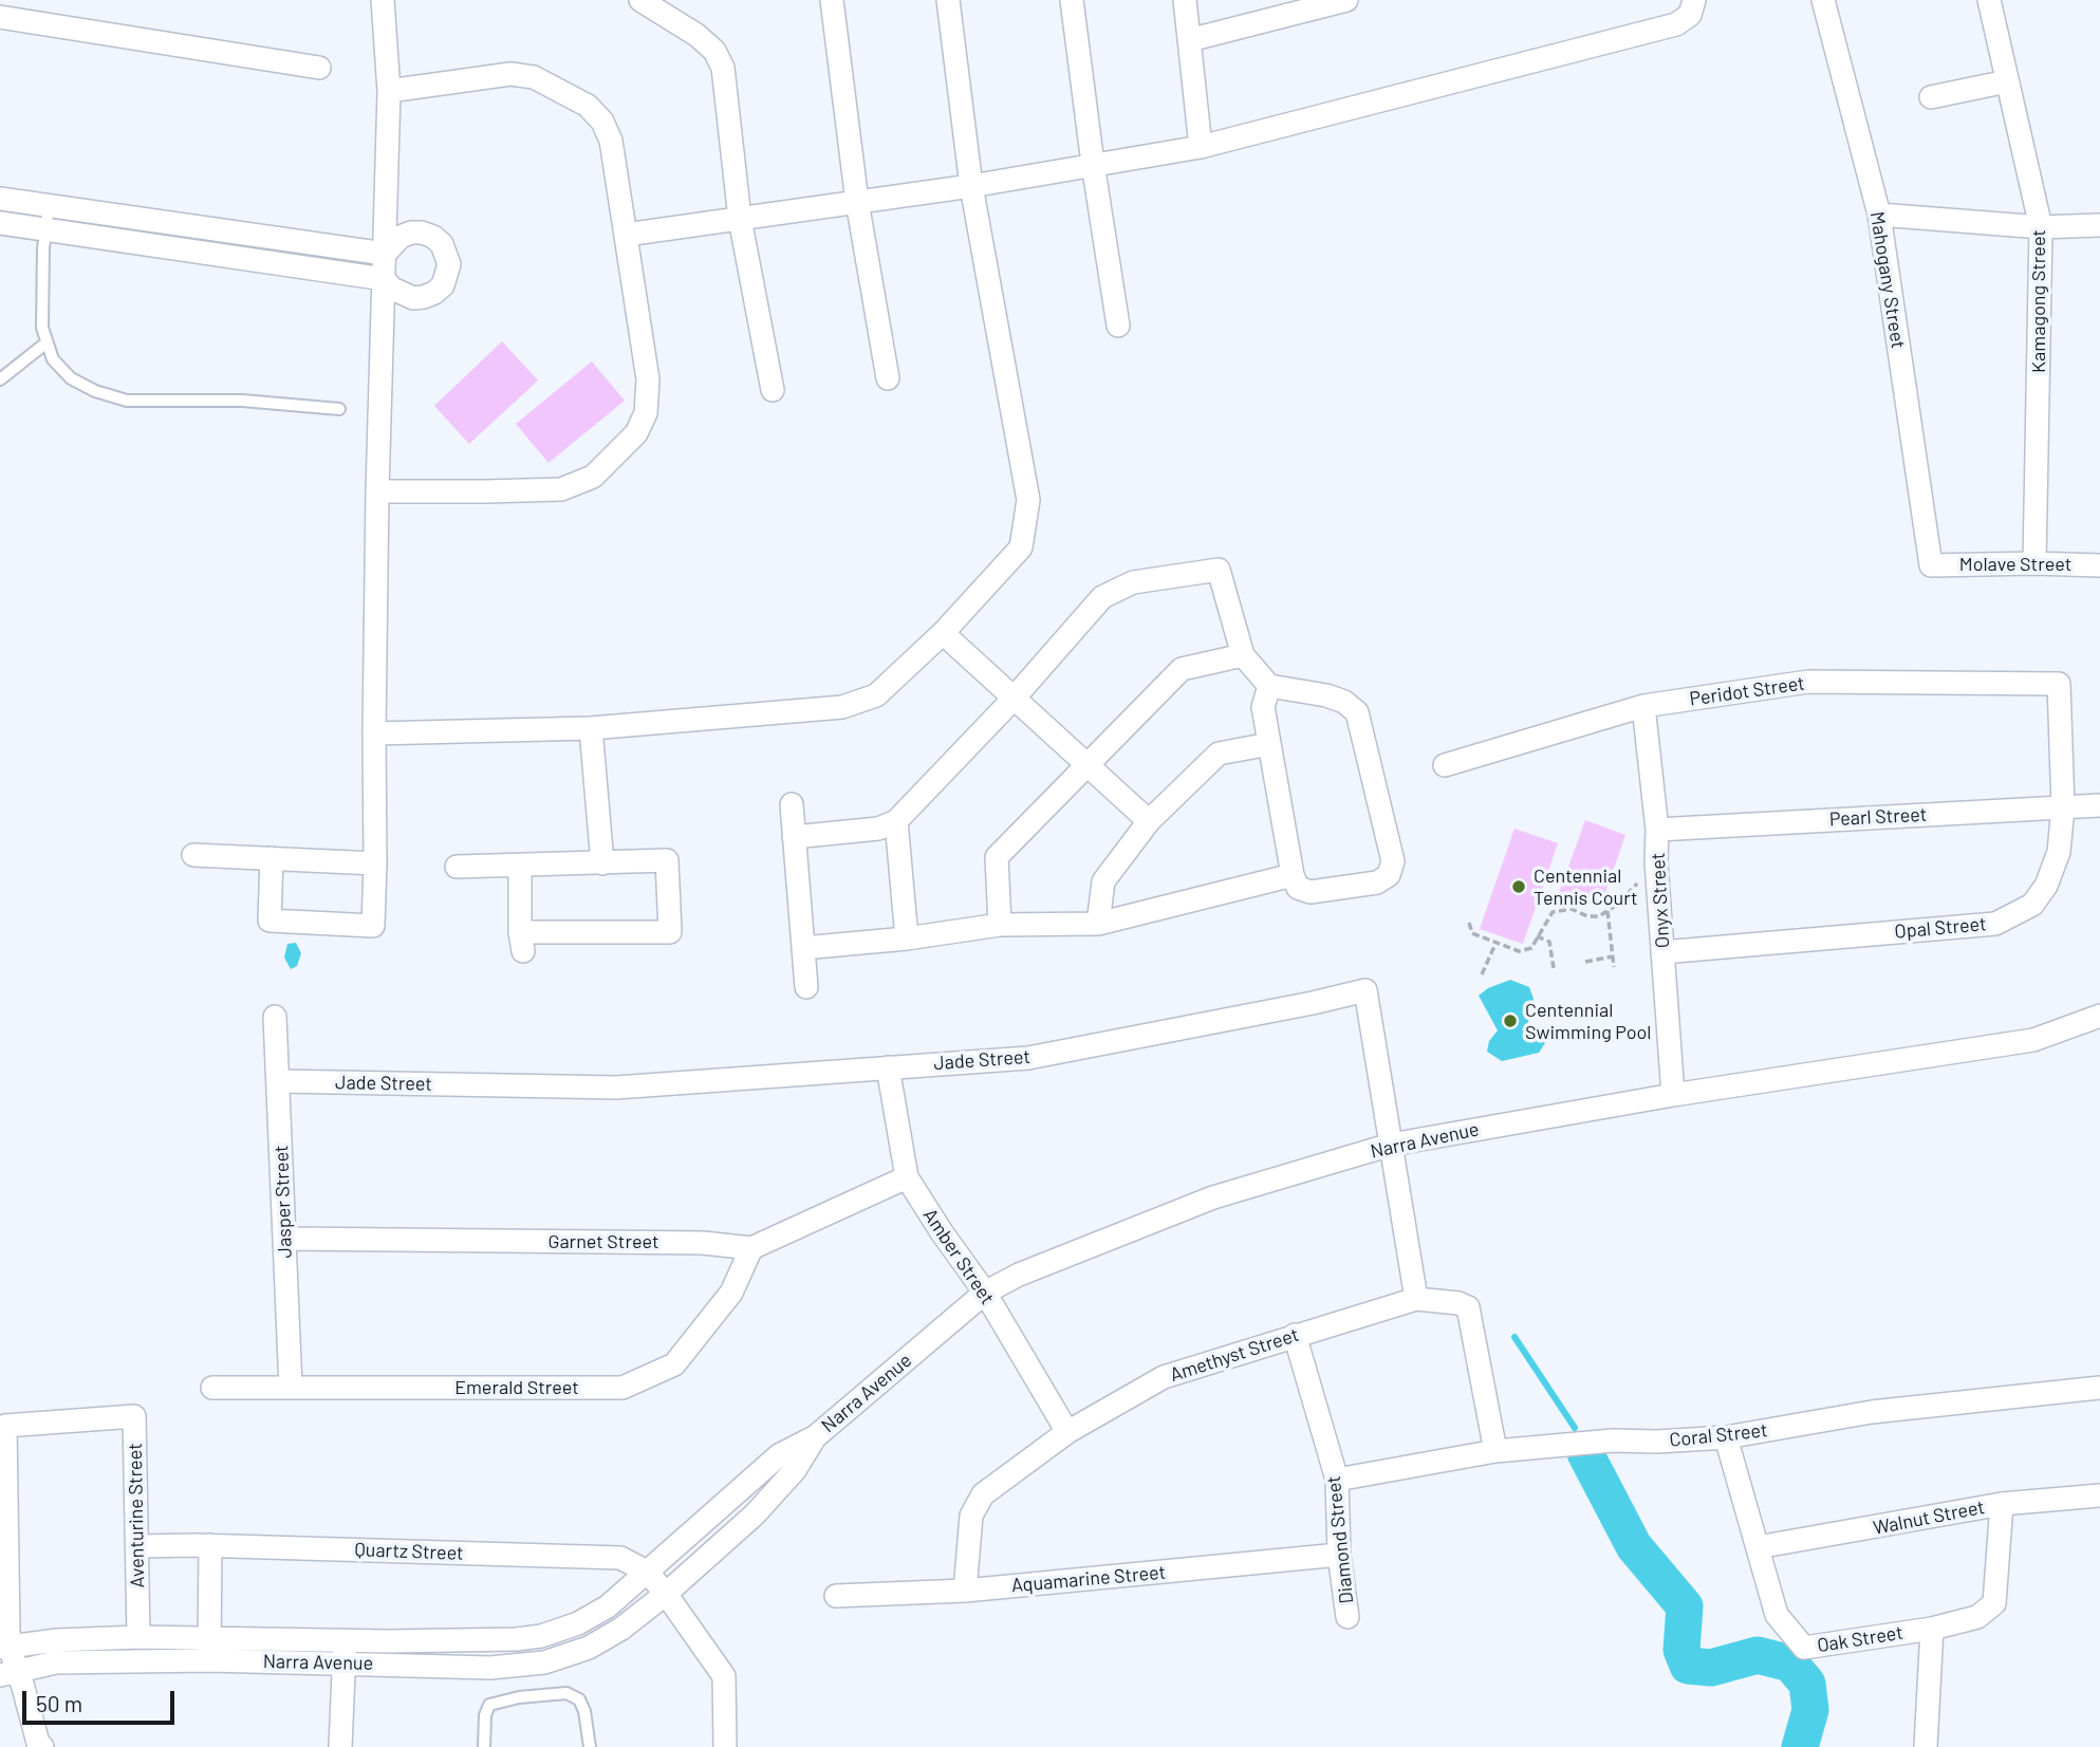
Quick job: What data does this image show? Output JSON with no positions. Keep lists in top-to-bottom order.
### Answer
{
  "streets": {
    "street": [
      "Mahogany Street",
      "Kamagong Street",
      "Molave Street",
      "Peridot Street",
      "Pearl Street",
      "Onyx Street",
      "Opal Street",
      "Jade Street",
      "Narra Avenue",
      "Jasper Street",
      "Garnet Street",
      "Amber Street",
      "Amethyst Street",
      "Emerald Street",
      "Coral Street",
      "Aventurine Street",
      "Walnut Street",
      "Diamond Street",
      "Quartz Street",
      "Aquamarine Street",
      "Oak Street"
    ]
  },
  "crossings": [
    ["Mahogany Street", "Molave Street"],
    ["Kamagong Street", "Molave Street"],
    ["Peridot Street", "Onyx Street"],
    ["Peridot Street", "Opal Street"],
    ["Pearl Street", "Onyx Street"],
    ["Pearl Street", "Opal Street"],
    ["Onyx Street", "Opal Street"],
    ["Onyx Street", "Narra Avenue"],
    ["Jade Street", "Narra Avenue"],
    ["Jade Street", "Jasper Street"],
    ["Jade Street", "Amber Street"],
    ["Jade Street", "Amethyst Street"],
    ["Narra Avenue", "Amber Street"],
    ["Narra Avenue", "Aventurine Street"],
    ["Narra Avenue", "Quartz Street"],
    ["Jasper Street", "Garnet Street"],
    ["Jasper Street", "Emerald Street"],
    ["Garnet Street", "Emerald Street"],
    ["Amber Street", "Amethyst Street"],
    ["Amethyst Street", "Coral Street"],
    ["Amethyst Street", "Diamond Street"],
    ["Amethyst Street", "Aquamarine Street"],
    ["Coral Street", "Diamond Street"],
    ["Coral Street", "Oak Street"],
    ["Aventurine Street", "Quartz Street"],
    ["Walnut Street", "Oak Street"],
    ["Diamond Street", "Aquamarine Street"]
  ],
  "places": ["Centennial Tennis Court", "Centennial Swimming Pool"],
  "scale_bar": "50 m"
}
